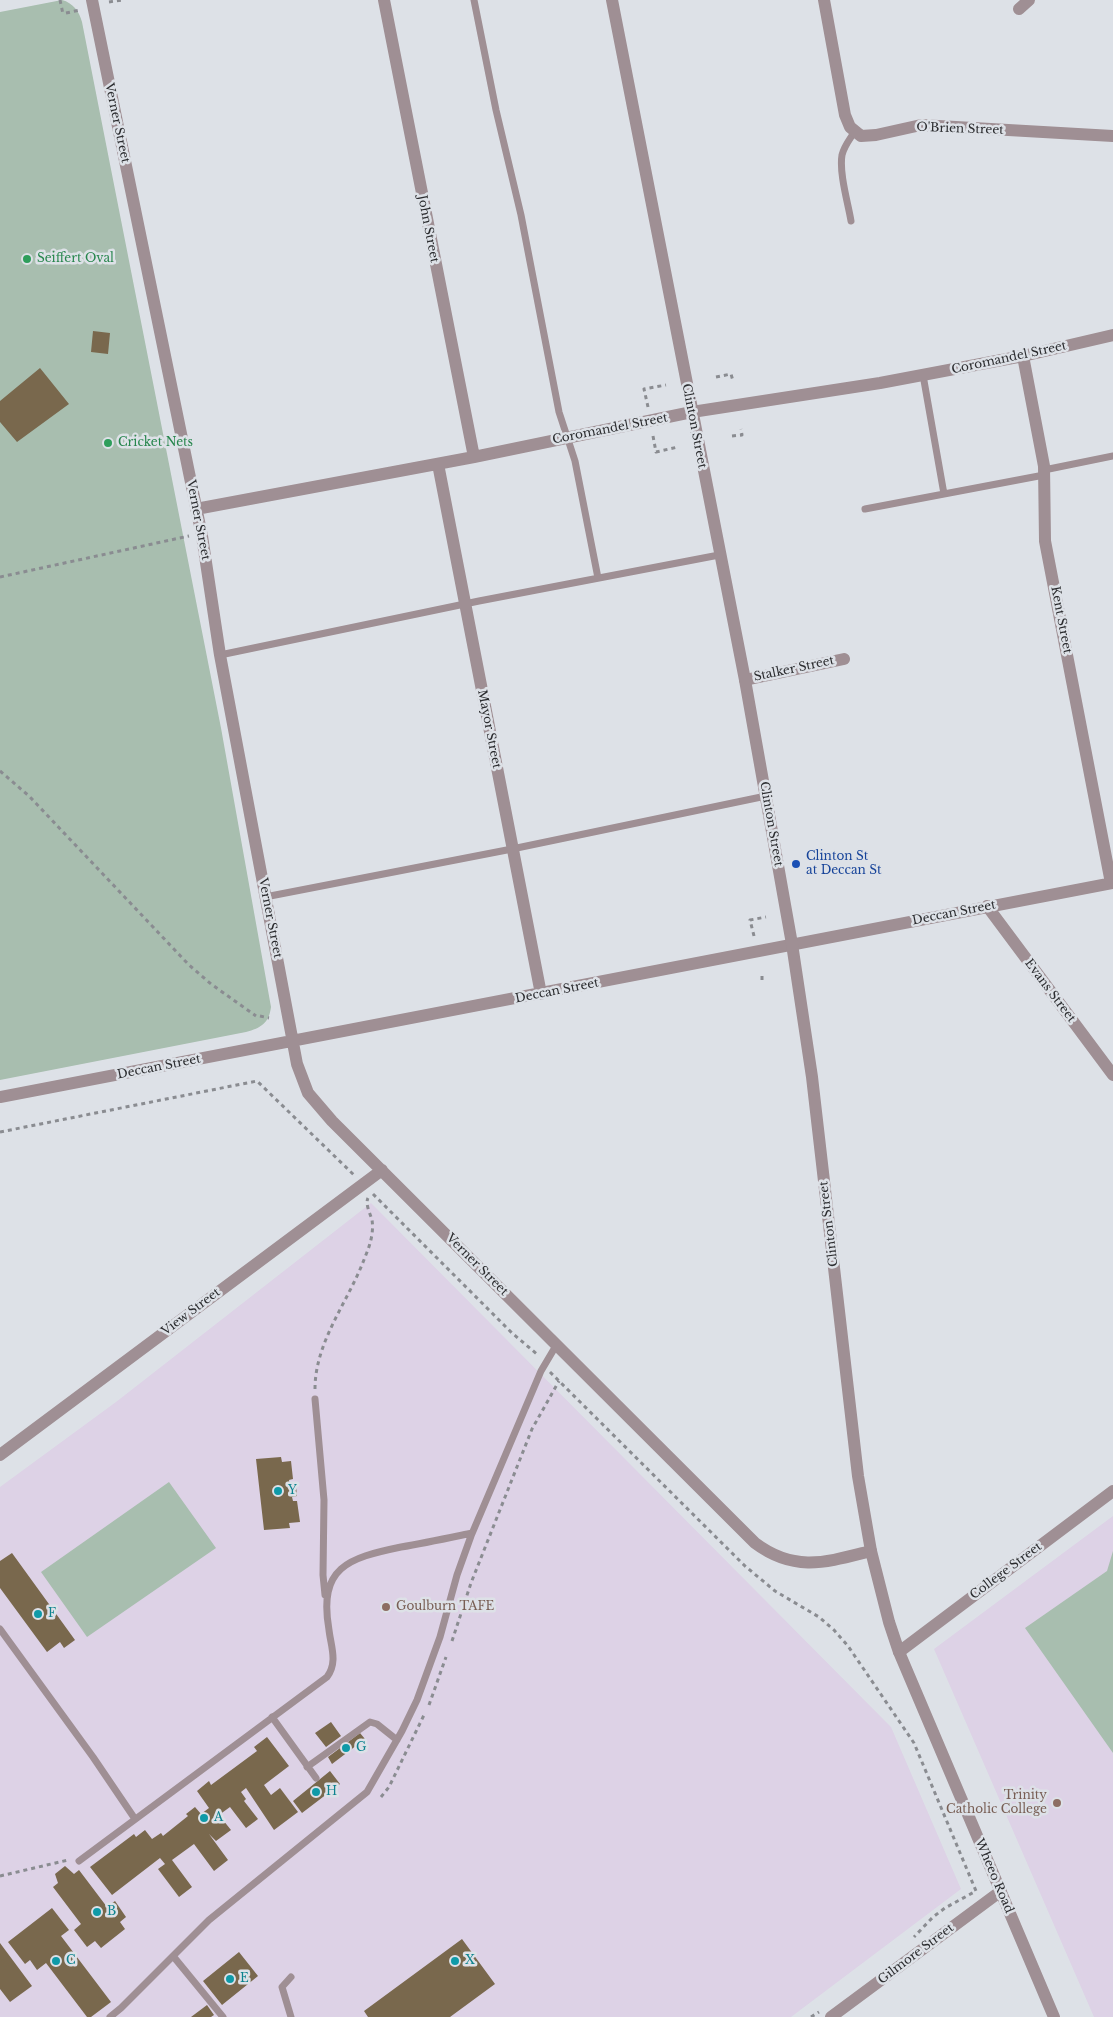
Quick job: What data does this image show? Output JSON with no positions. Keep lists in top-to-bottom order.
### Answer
{
  "streets": {
    "street": [
      "Verner Street",
      "O'Brien Street",
      "John Street",
      "Coromandel Street",
      "Clinton Street",
      "Kent Street",
      "Stalker Street",
      "Mayor Street",
      "Deccan Street",
      "Evans Street",
      "View Street",
      "College Street",
      "Wheeo Road",
      "Gilmore Street"
    ]
  },
  "crossings": [
    ["Verner Street", "Coromandel Street"],
    ["Verner Street", "Clinton Street"],
    ["Verner Street", "Deccan Street"],
    ["Verner Street", "View Street"],
    ["John Street", "Coromandel Street"],
    ["Coromandel Street", "Clinton Street"],
    ["Coromandel Street", "Kent Street"],
    ["Coromandel Street", "Mayor Street"],
    ["Clinton Street", "Stalker Street"],
    ["Clinton Street", "Deccan Street"],
    ["Clinton Street", "College Street"],
    ["Clinton Street", "Wheeo Road"],
    ["Kent Street", "Deccan Street"],
    ["Mayor Street", "Deccan Street"],
    ["Deccan Street", "Evans Street"],
    ["College Street", "Wheeo Road"],
    ["Wheeo Road", "Gilmore Street"]
  ],
  "places": [
    "Seiffert Oval",
    "Cricket Nets",
    "Clinton St at Deccan St",
    "Y",
    "Goulburn TAFE",
    "F",
    "G",
    "H",
    "Trinity Catholic College",
    "A",
    "B",
    "C",
    "X",
    "E"
  ]
}
